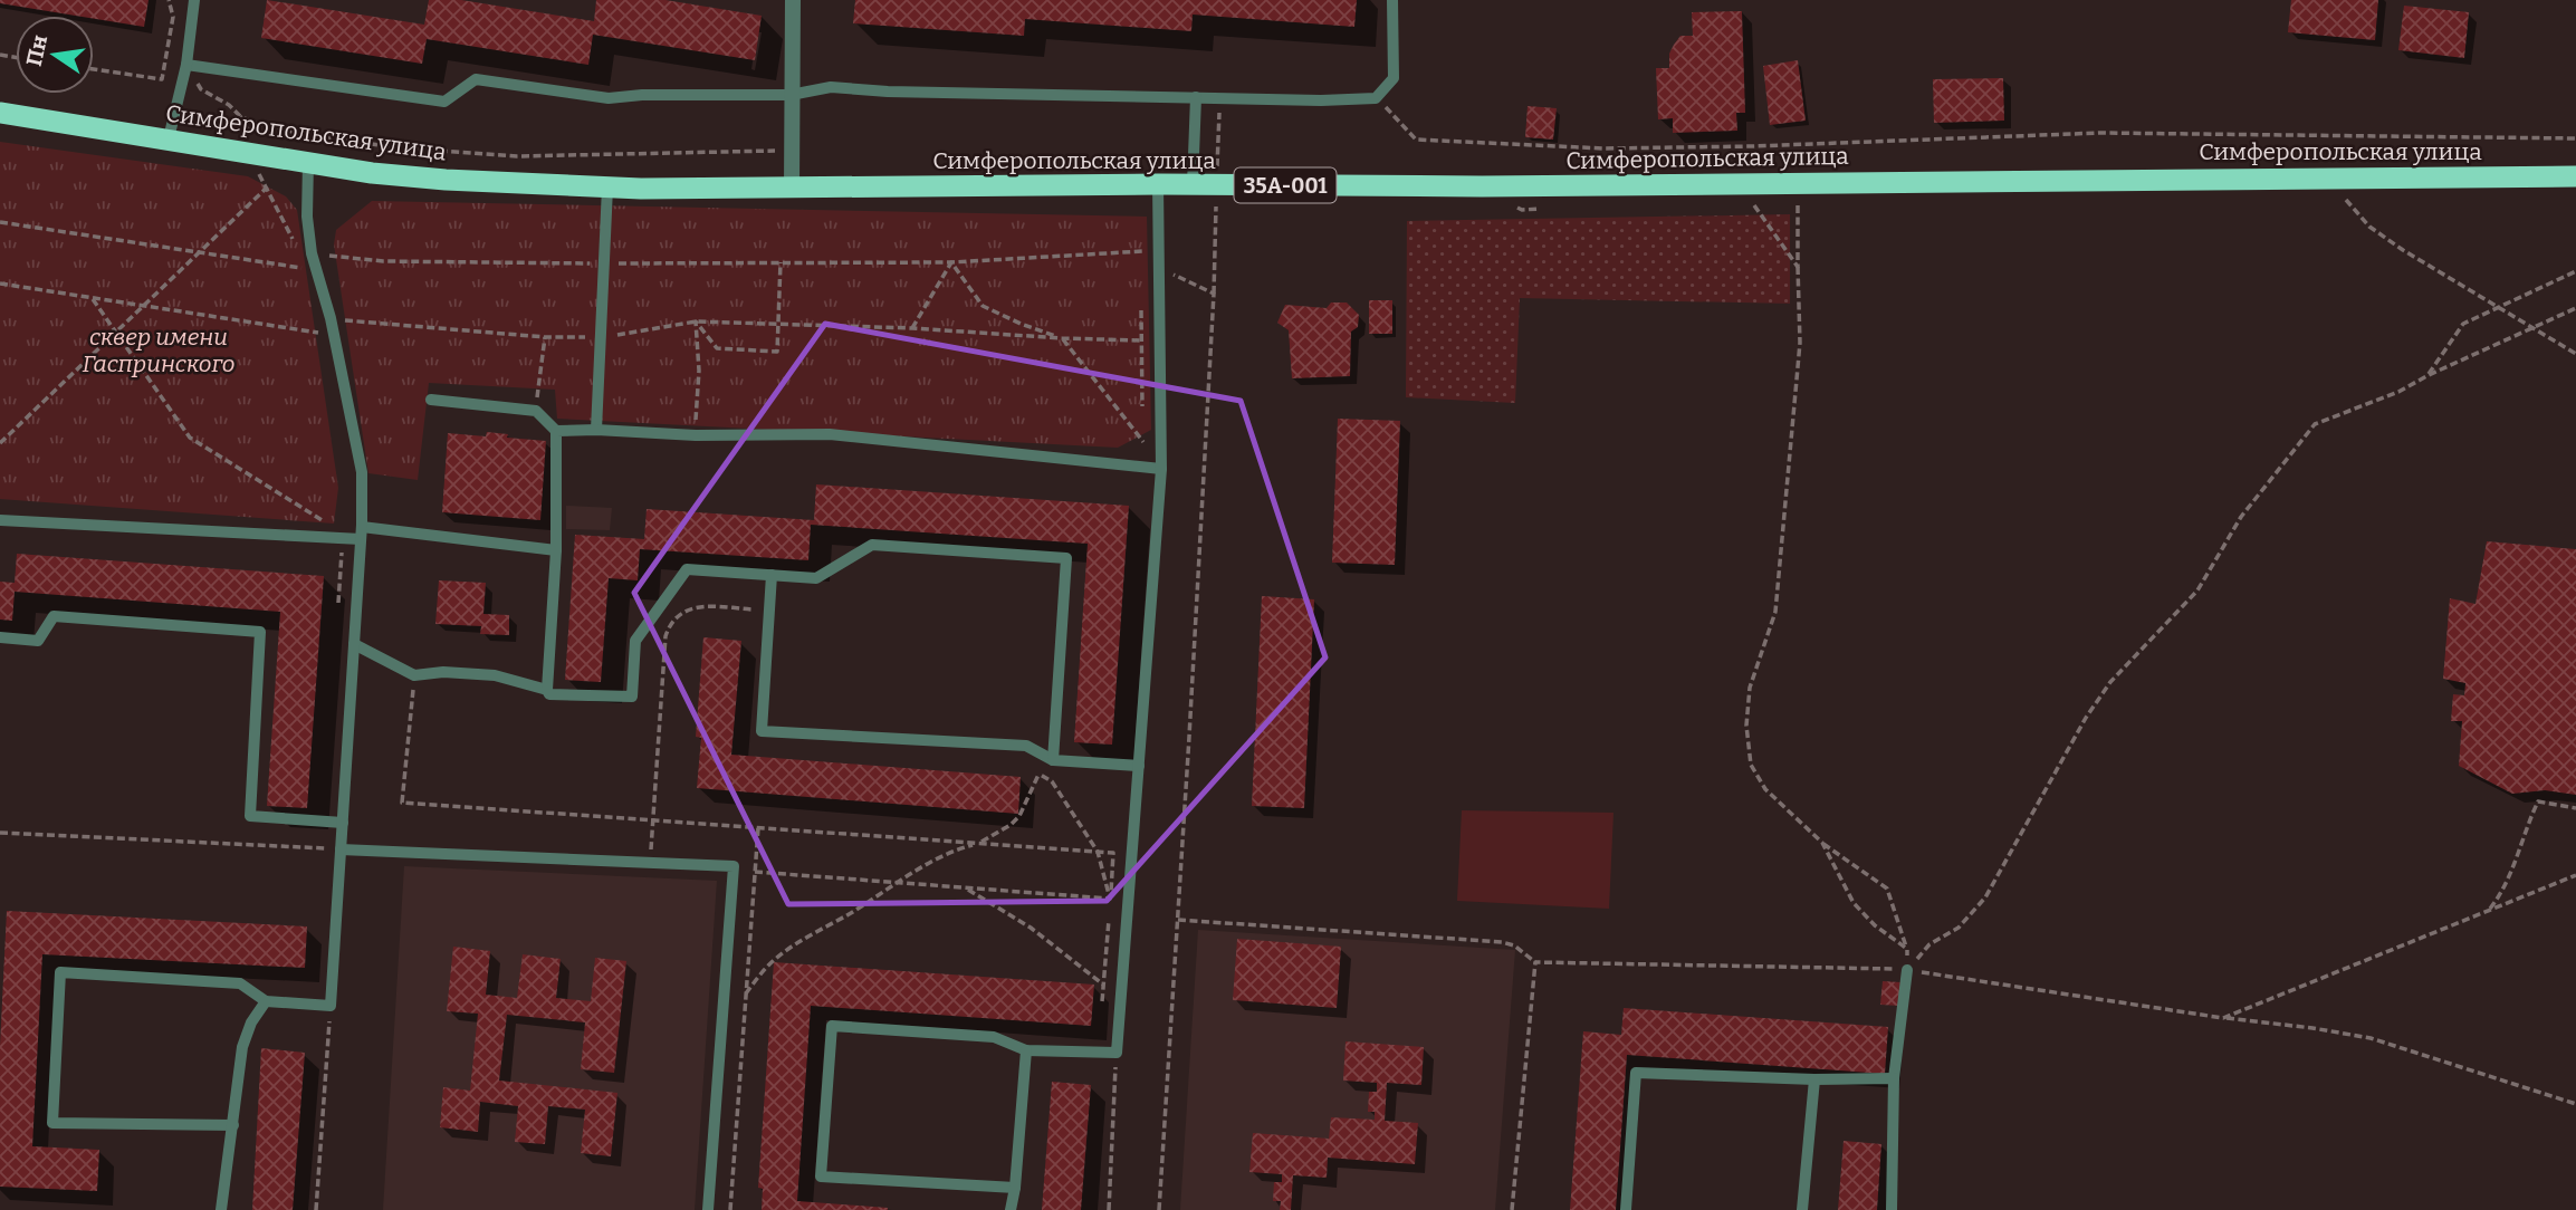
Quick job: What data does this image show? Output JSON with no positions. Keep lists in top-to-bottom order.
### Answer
{
  "streets": {
    "highway": ["Симферопольская улица", "35А-001"]
  },
  "parks": ["сквер имени Гаспринского"],
  "north": "left"
}
